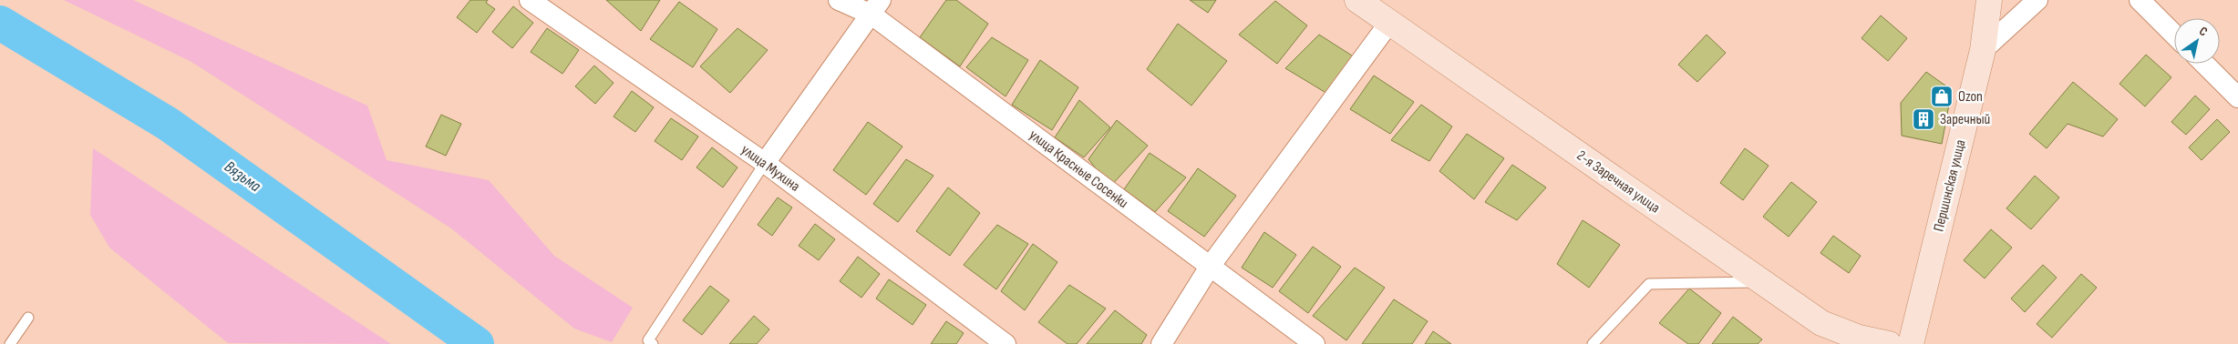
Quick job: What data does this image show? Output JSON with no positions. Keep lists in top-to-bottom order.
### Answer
{
  "streets": {
    "main road": ["2-я Заречная улица", "Першинская улица"],
    "street": ["улица Мухина", "улица Красные Сосенки"]
  },
  "water": ["Вязьма"],
  "places": {
    "shop": ["Ozon"],
    "building": ["Заречный"]
  },
  "north": "top right"
}
